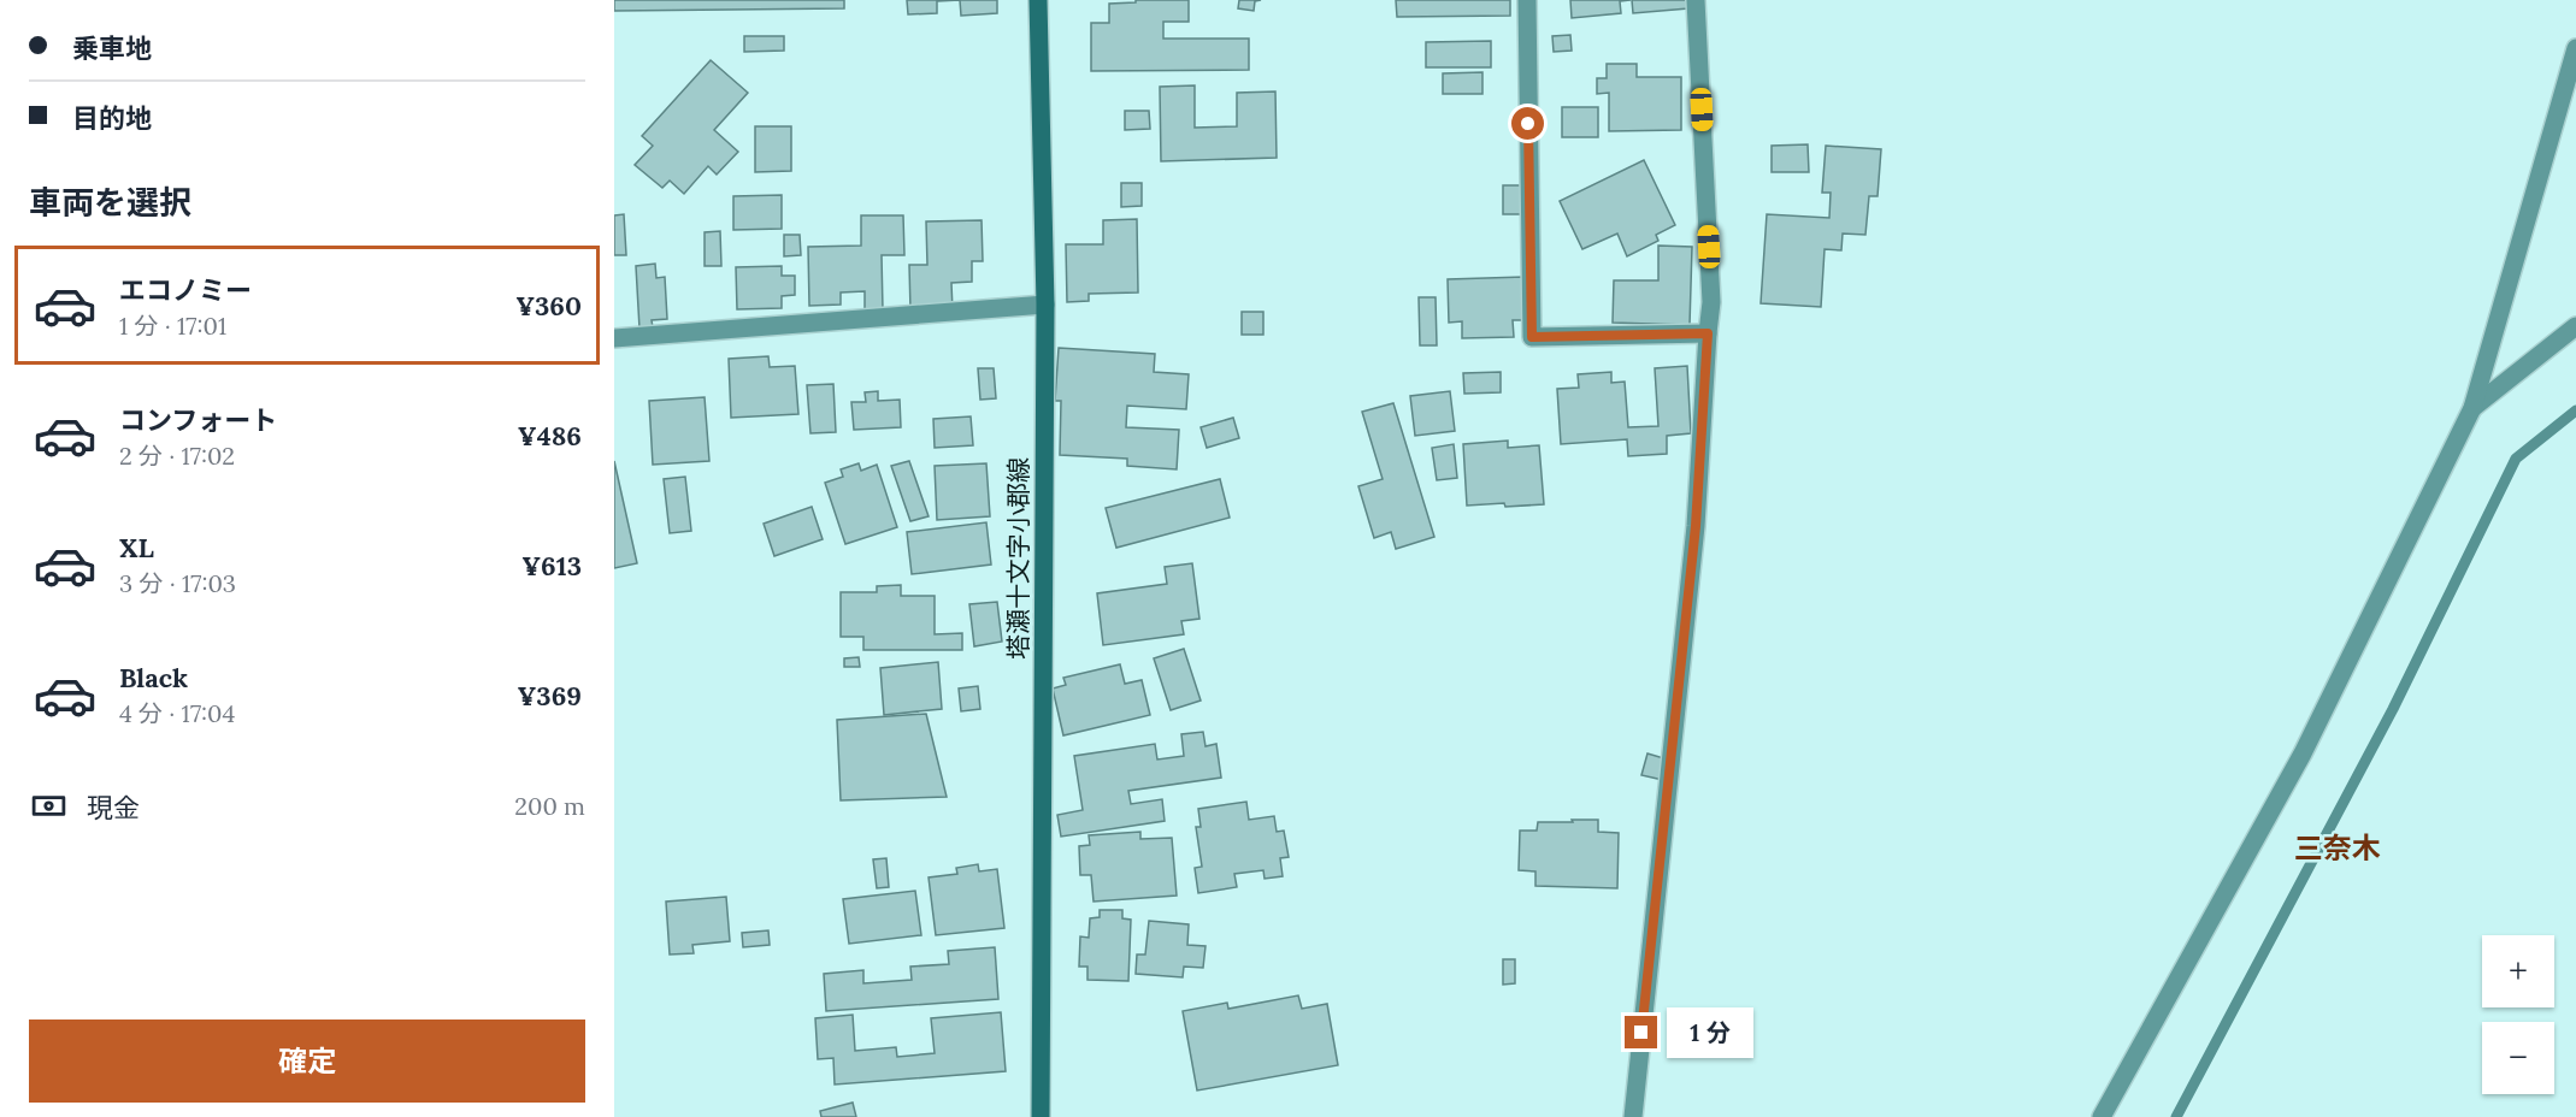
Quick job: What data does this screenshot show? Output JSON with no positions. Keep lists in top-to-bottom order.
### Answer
{
  "streets": {
    "main road": ["塔瀬十文字小郡線"]
  },
  "districts": ["三奈木"],
  "page": {
    "banner": ["乗車地", "目的地"],
    "heading": "車両を選択",
    "list": [
      {
        "name": "エコノミー",
        "note": "1 分 · 17:01",
        "value": "¥360"
      },
      {
        "name": "コンフォート",
        "note": "2 分 · 17:02",
        "value": "¥486"
      },
      {
        "name": "XL",
        "note": "3 分 · 17:03",
        "value": "¥613"
      },
      {
        "name": "Black",
        "note": "4 分 · 17:04",
        "value": "¥369"
      }
    ],
    "pay": ["現金", "200 m"],
    "map_buttons": ["+", "−"],
    "buttons": "確定",
    "bubble": "1 分"
  }
}
